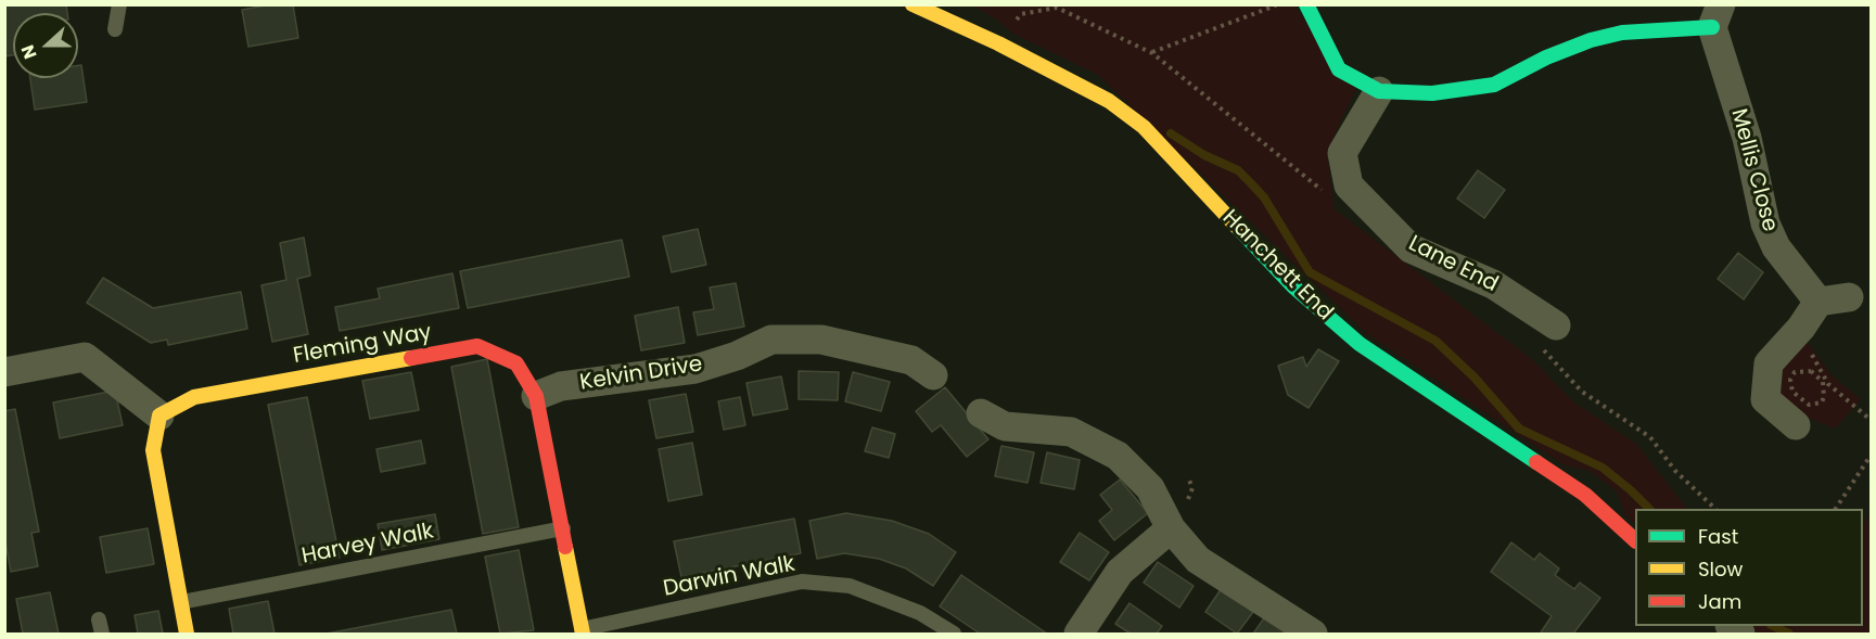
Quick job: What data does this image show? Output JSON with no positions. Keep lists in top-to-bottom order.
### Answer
{
  "streets": {
    "street": [
      "Mellis Close",
      "Lane End",
      "Hanchett End",
      "Fleming Way",
      "Kelvin Drive"
    ],
    "lane": ["Harvey Walk", "Darwin Walk"]
  },
  "crossings": [
    ["Fleming Way", "Kelvin Drive"],
    ["Fleming Way", "Harvey Walk"],
    ["Fleming Way", "Darwin Walk"]
  ],
  "legend": ["Fast", "Slow", "Jam"],
  "north": "left"
}
